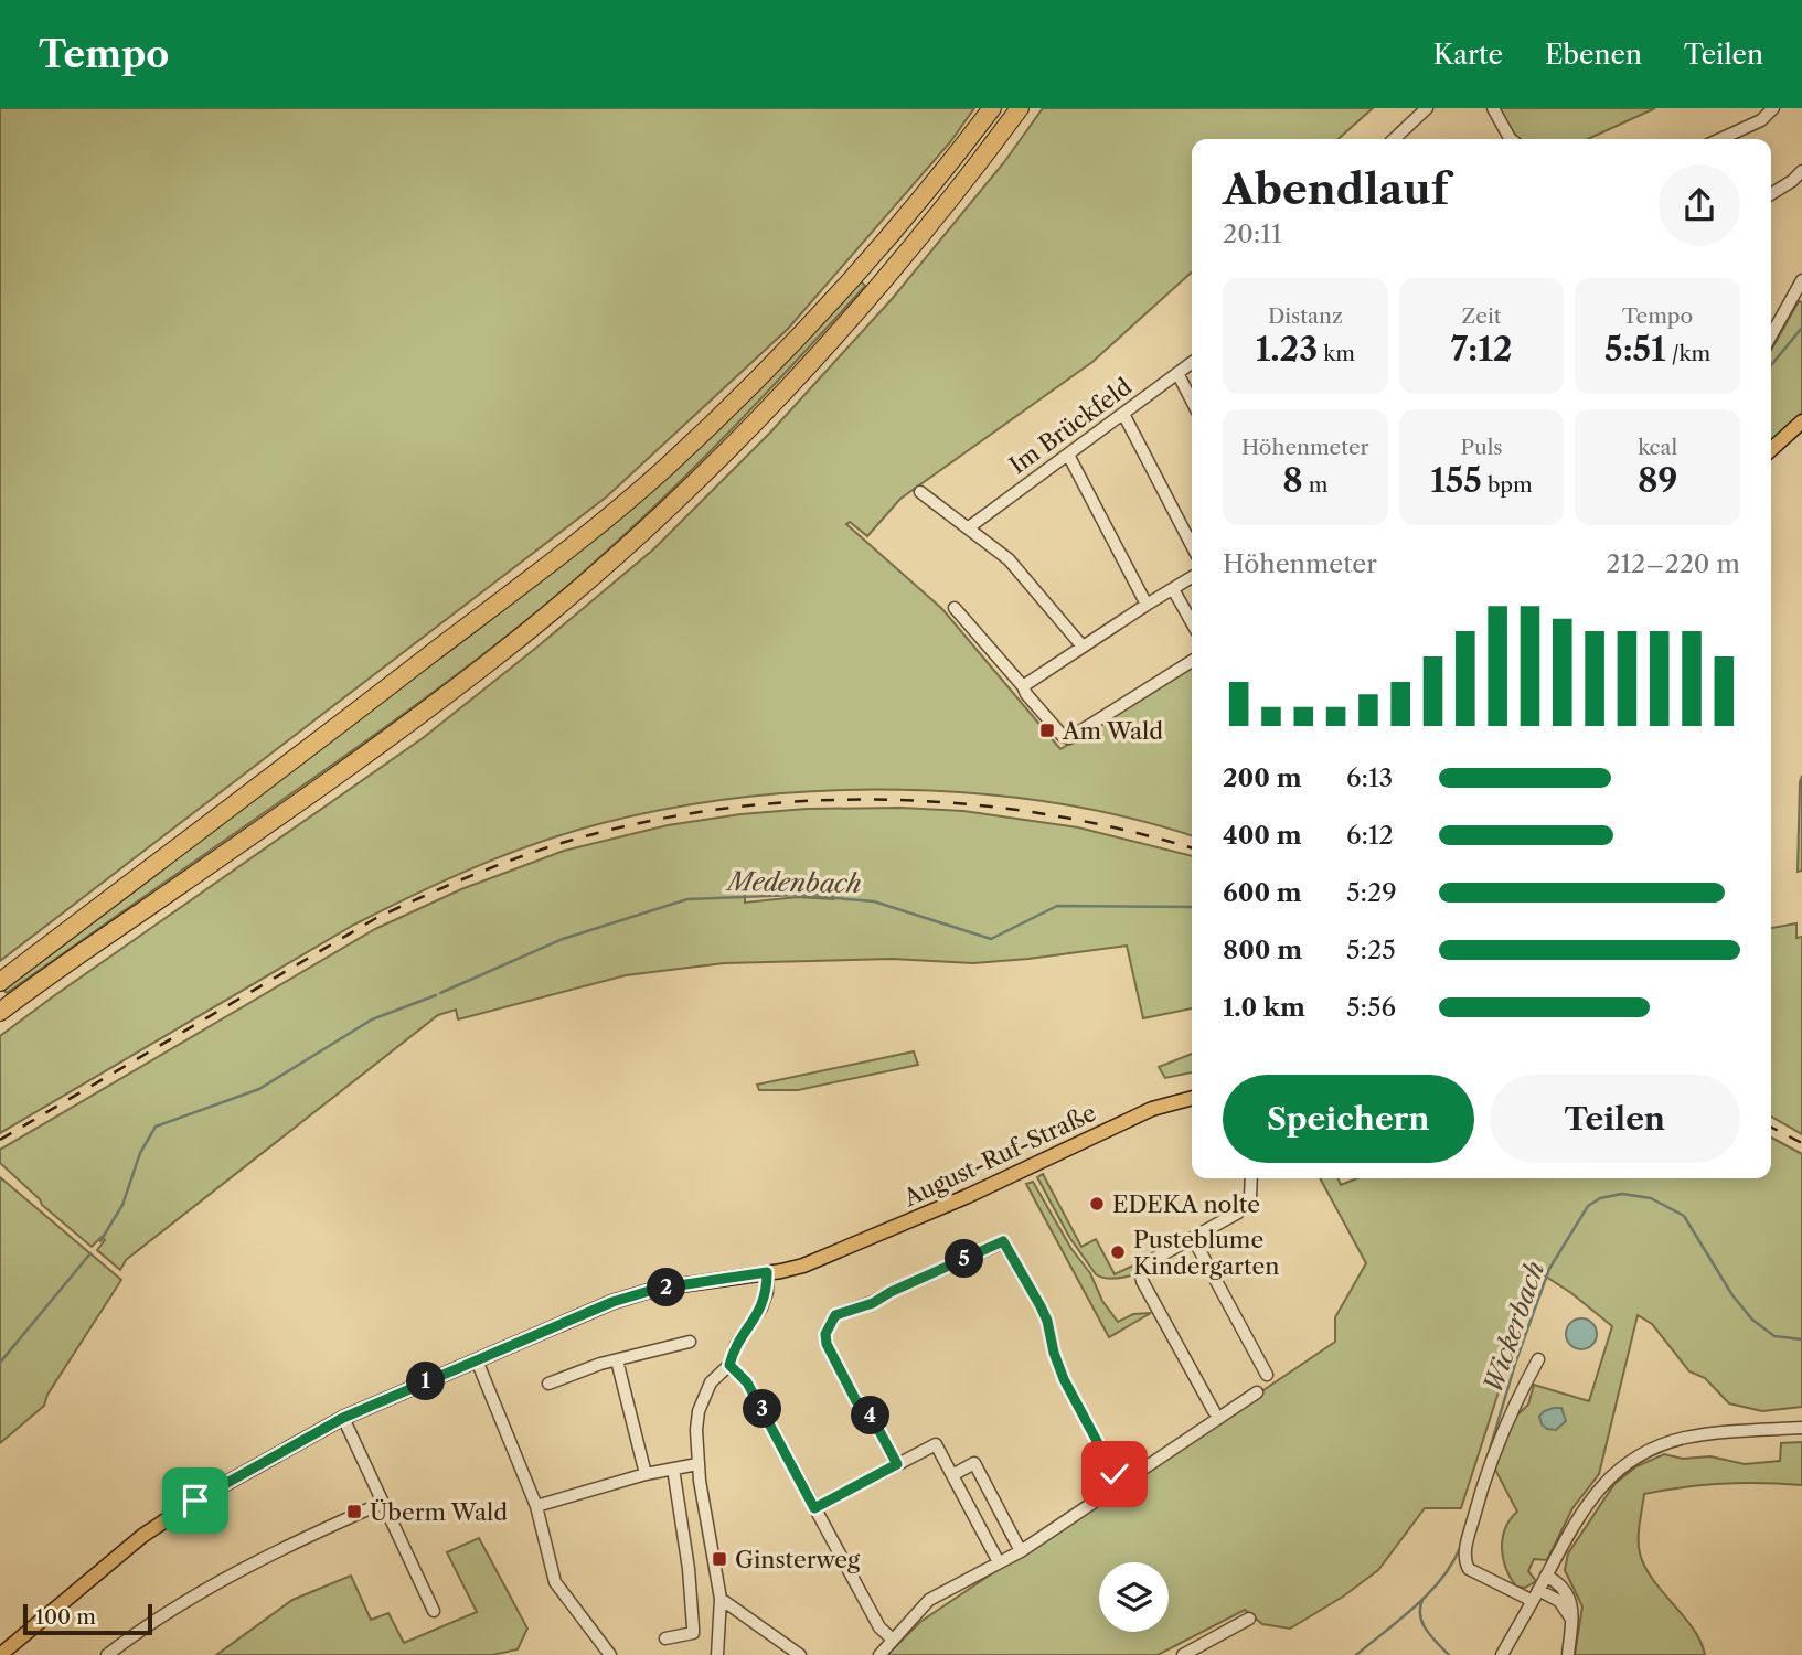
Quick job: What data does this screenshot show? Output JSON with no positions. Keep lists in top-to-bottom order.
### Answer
{
  "streets": {
    "main road": ["August-Ruf-Straße"],
    "street": ["Im Brückfeld"]
  },
  "water": ["Medenbach", "Wickerbach"],
  "places": {
    "transit": ["Am Wald", "Überm Wald", "Ginsterweg"],
    "other": ["EDEKA nolte", "Pusteblume Kindergarten"]
  },
  "scale_bar": "100 m",
  "page": {
    "header": "Tempo",
    "nav": ["Karte", "Ebenen", "Teilen"],
    "heading": ["Abendlauf", "20:11"],
    "stats": [
      ["Distanz", "1.23 km"],
      ["Zeit", "7:12"],
      ["Tempo", "5:51 /km"],
      ["Höhenmeter", "8 m"],
      ["Puls", "155 bpm"],
      ["kcal", "89"]
    ],
    "chart": ["Höhenmeter", "212–220 m"],
    "list": [
      {
        "name": "200 m",
        "note": "6:13"
      },
      {
        "name": "400 m",
        "note": "6:12"
      },
      {
        "name": "600 m",
        "note": "5:29"
      },
      {
        "name": "800 m",
        "note": "5:25"
      },
      {
        "name": "1.0 km",
        "note": "5:56"
      }
    ],
    "buttons": ["Speichern", "Teilen"],
    "pins": [
      "5",
      "2",
      "1",
      "3",
      "4"
    ],
    "scale": "100 m"
  }
}
